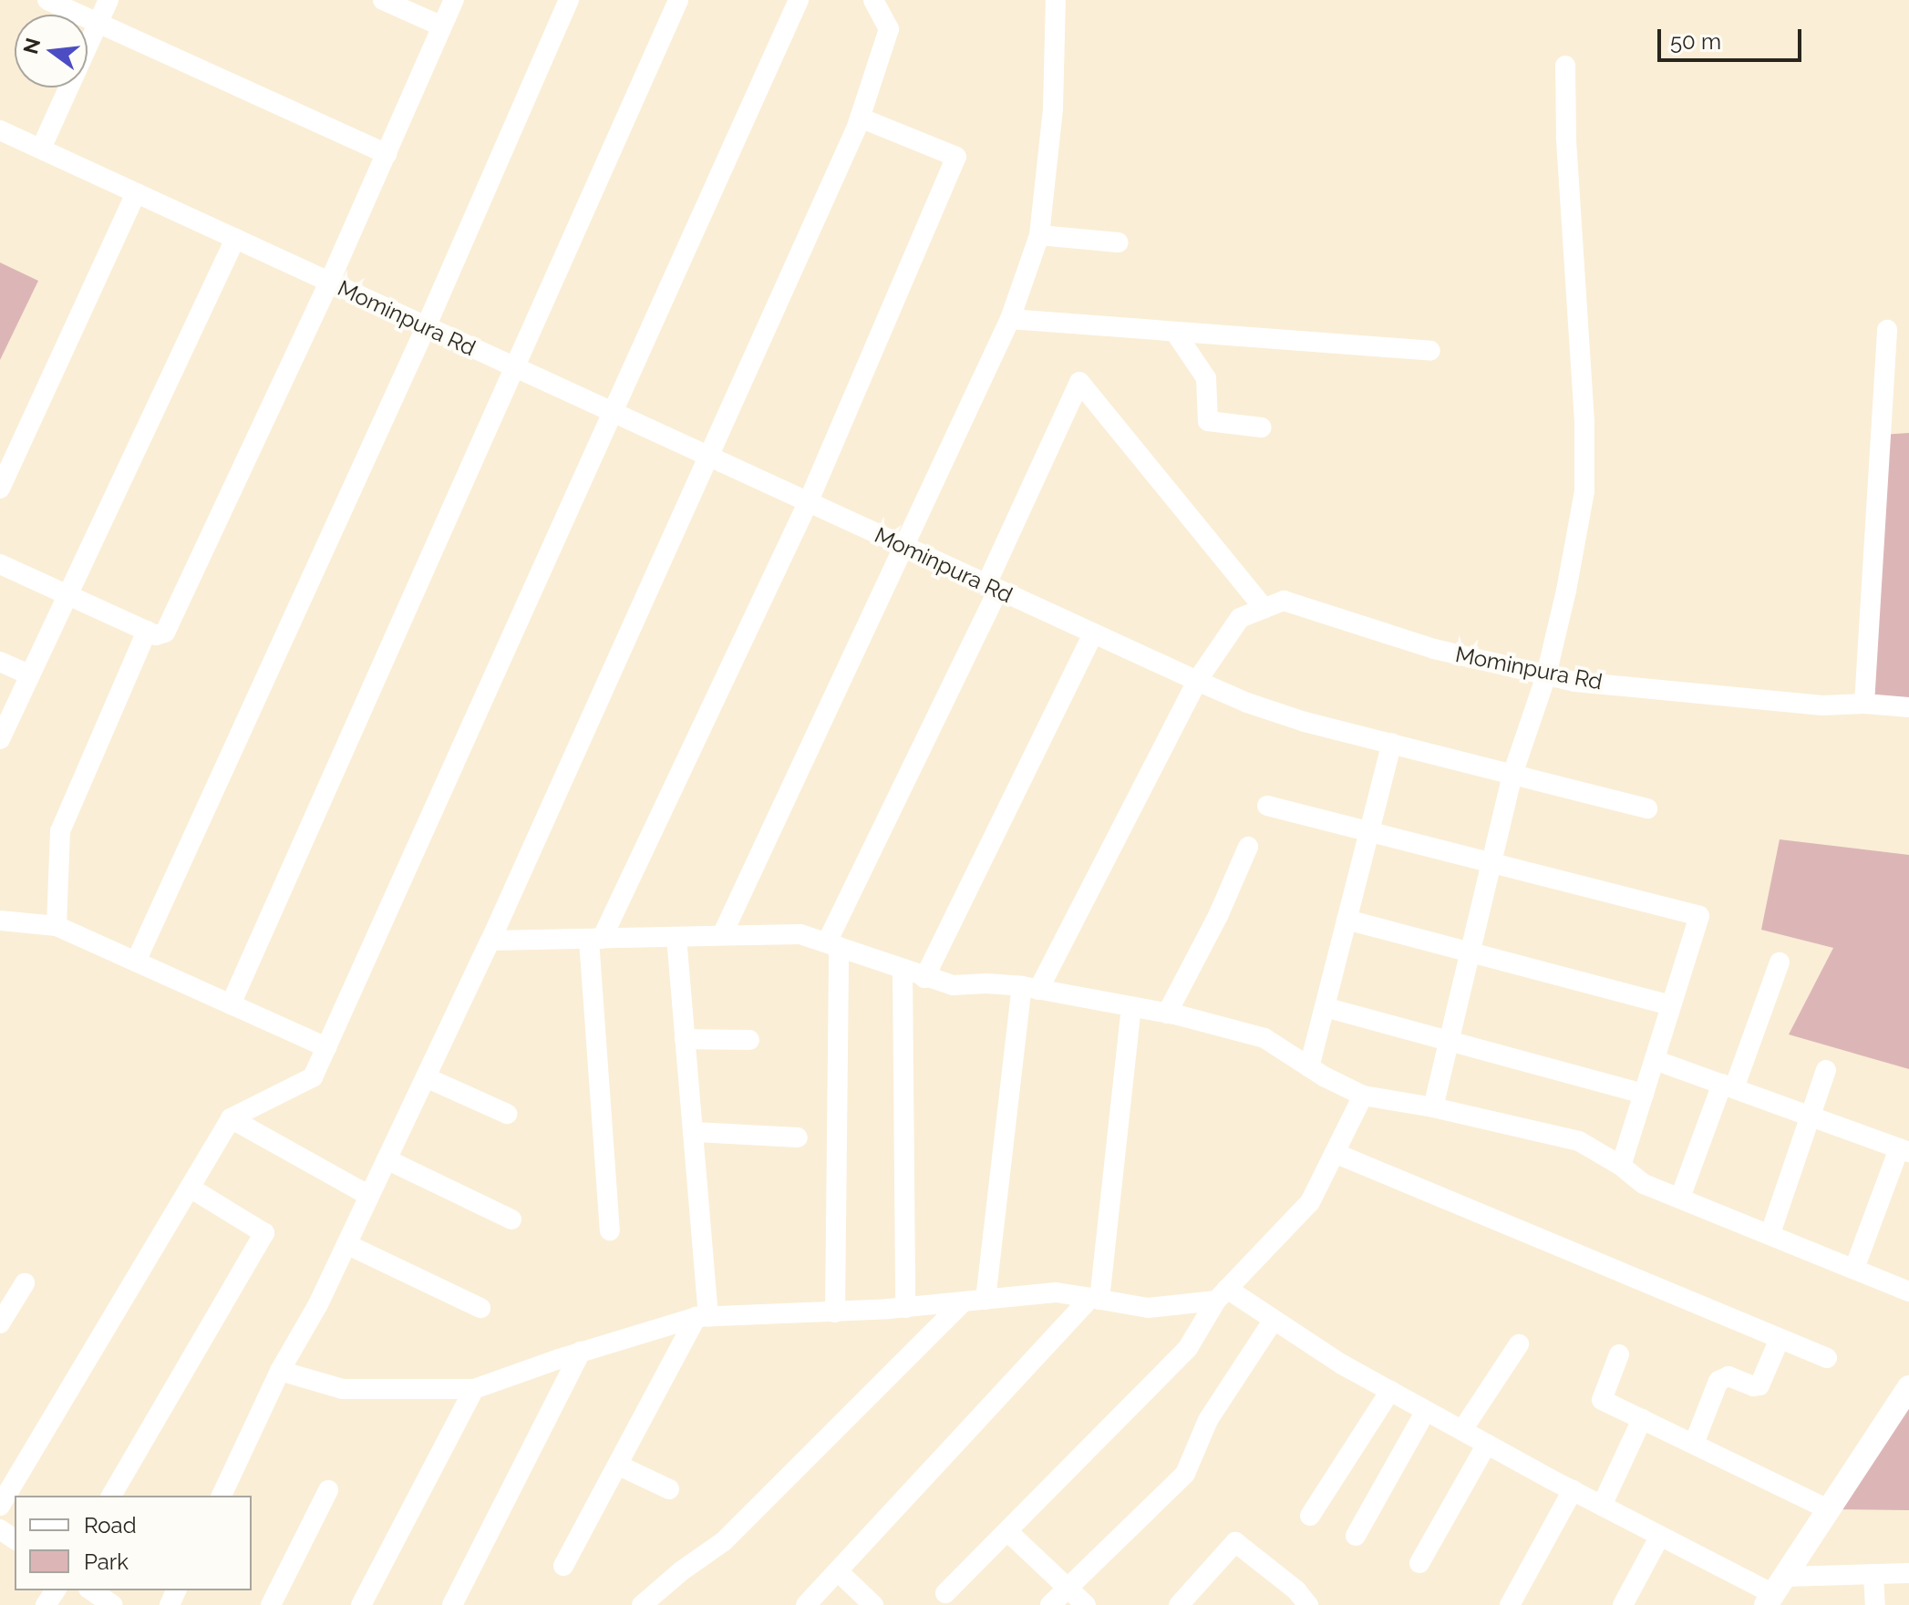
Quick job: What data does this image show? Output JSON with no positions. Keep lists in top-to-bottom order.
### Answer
{
  "streets": {
    "street": ["Mominpura Rd"]
  },
  "legend": ["Road", "Park"],
  "scale_bar": "50 m",
  "north": "left"
}
